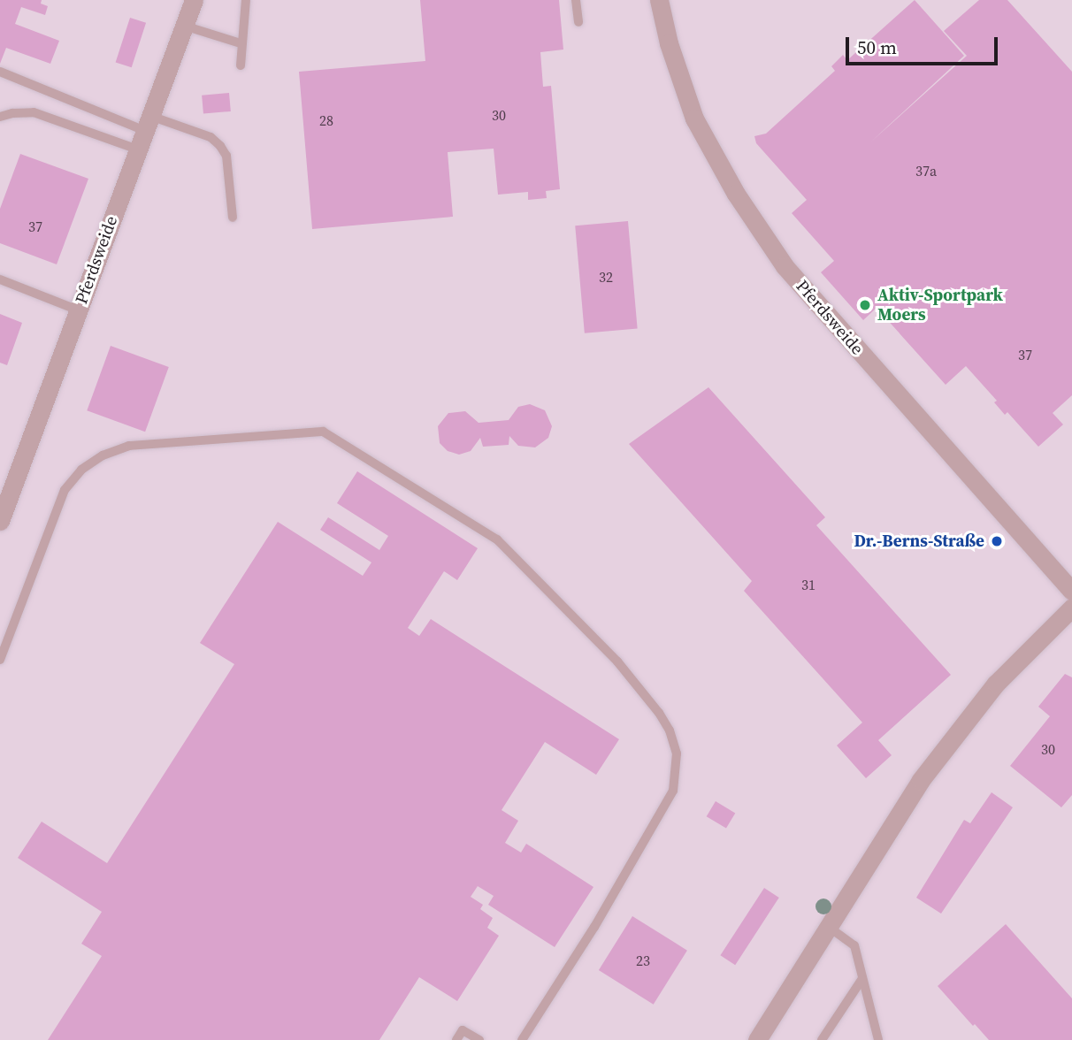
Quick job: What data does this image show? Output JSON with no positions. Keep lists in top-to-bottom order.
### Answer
{
  "streets": {
    "street": ["Pferdsweide"]
  },
  "places": ["Aktiv-Sportpark Moers", "Dr.-Berns-Straße"],
  "house_numbers": [
    "30",
    "28",
    "37a",
    "37",
    "32",
    "37",
    "31",
    "30",
    "23"
  ],
  "scale_bar": "50 m"
}
